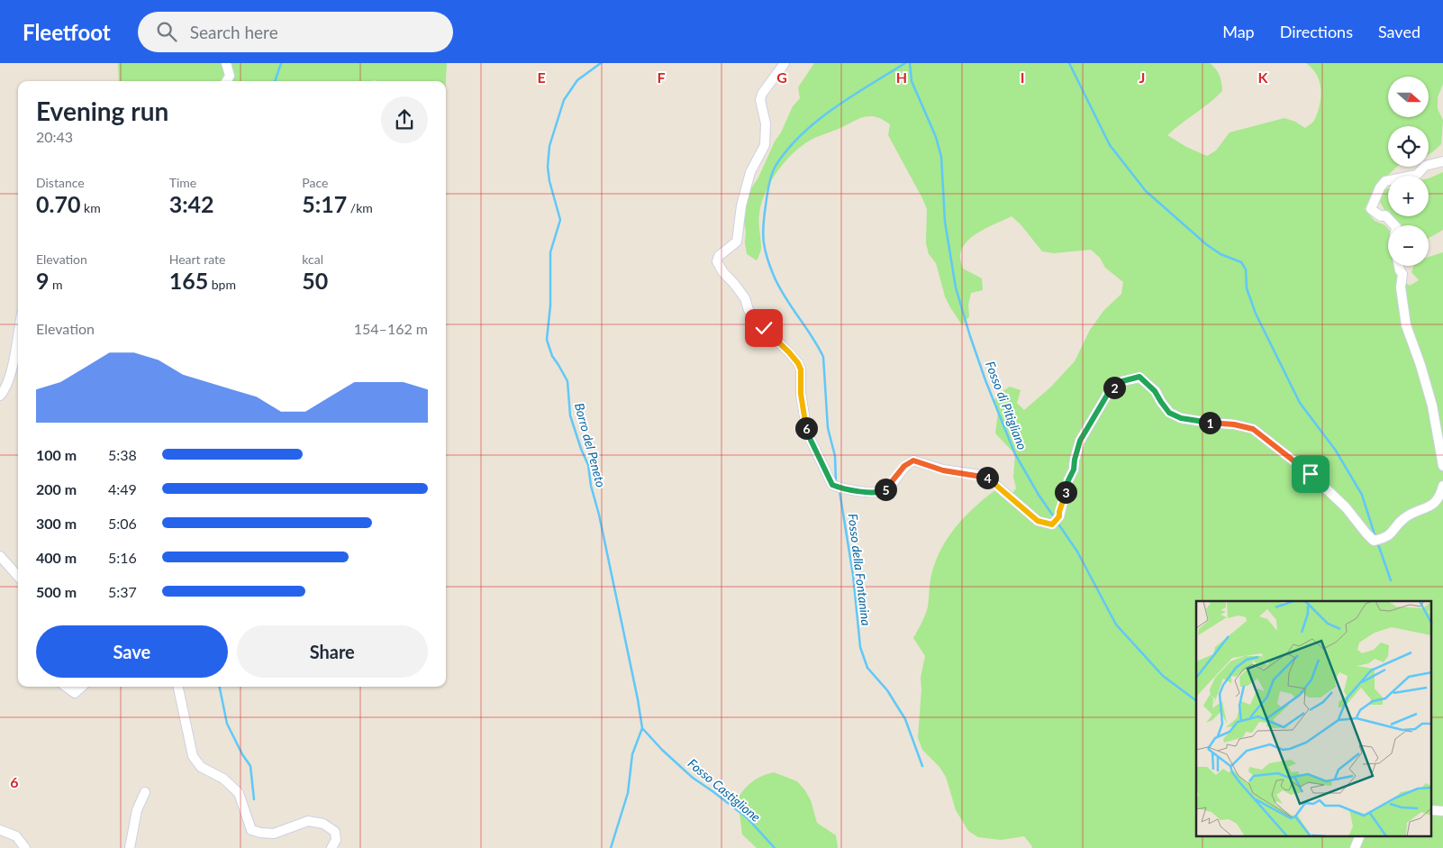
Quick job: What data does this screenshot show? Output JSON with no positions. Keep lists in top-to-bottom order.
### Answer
{
  "water": [
    "Fosso di Pitigliano",
    "Borro del Peneto",
    "Fosso della Fontanina",
    "Fosso Castiglione"
  ],
  "north": "right",
  "page": {
    "header": "Fleetfoot",
    "search": "Search here",
    "nav": ["Map", "Directions", "Saved"],
    "map_buttons": ["+", "−"],
    "heading": ["Evening run", "20:43"],
    "stats": [
      ["Distance", "0.70 km"],
      ["Time", "3:42"],
      ["Pace", "5:17 /km"],
      ["Elevation", "9 m"],
      ["Heart rate", "165 bpm"],
      ["kcal", "50"]
    ],
    "chart": ["Elevation", "154–162 m"],
    "pins": [
      "2",
      "1",
      "6",
      "4",
      "5",
      "3"
    ],
    "list": [
      {
        "name": "100 m",
        "note": "5:38"
      },
      {
        "name": "200 m",
        "note": "4:49"
      },
      {
        "name": "300 m",
        "note": "5:06"
      },
      {
        "name": "400 m",
        "note": "5:16"
      },
      {
        "name": "500 m",
        "note": "5:37"
      }
    ],
    "buttons": ["Save", "Share"]
  },
  "grid": {
    "columns": [
      "E",
      "F",
      "G",
      "H",
      "I",
      "J",
      "K"
    ],
    "rows": ["6"]
  }
}
